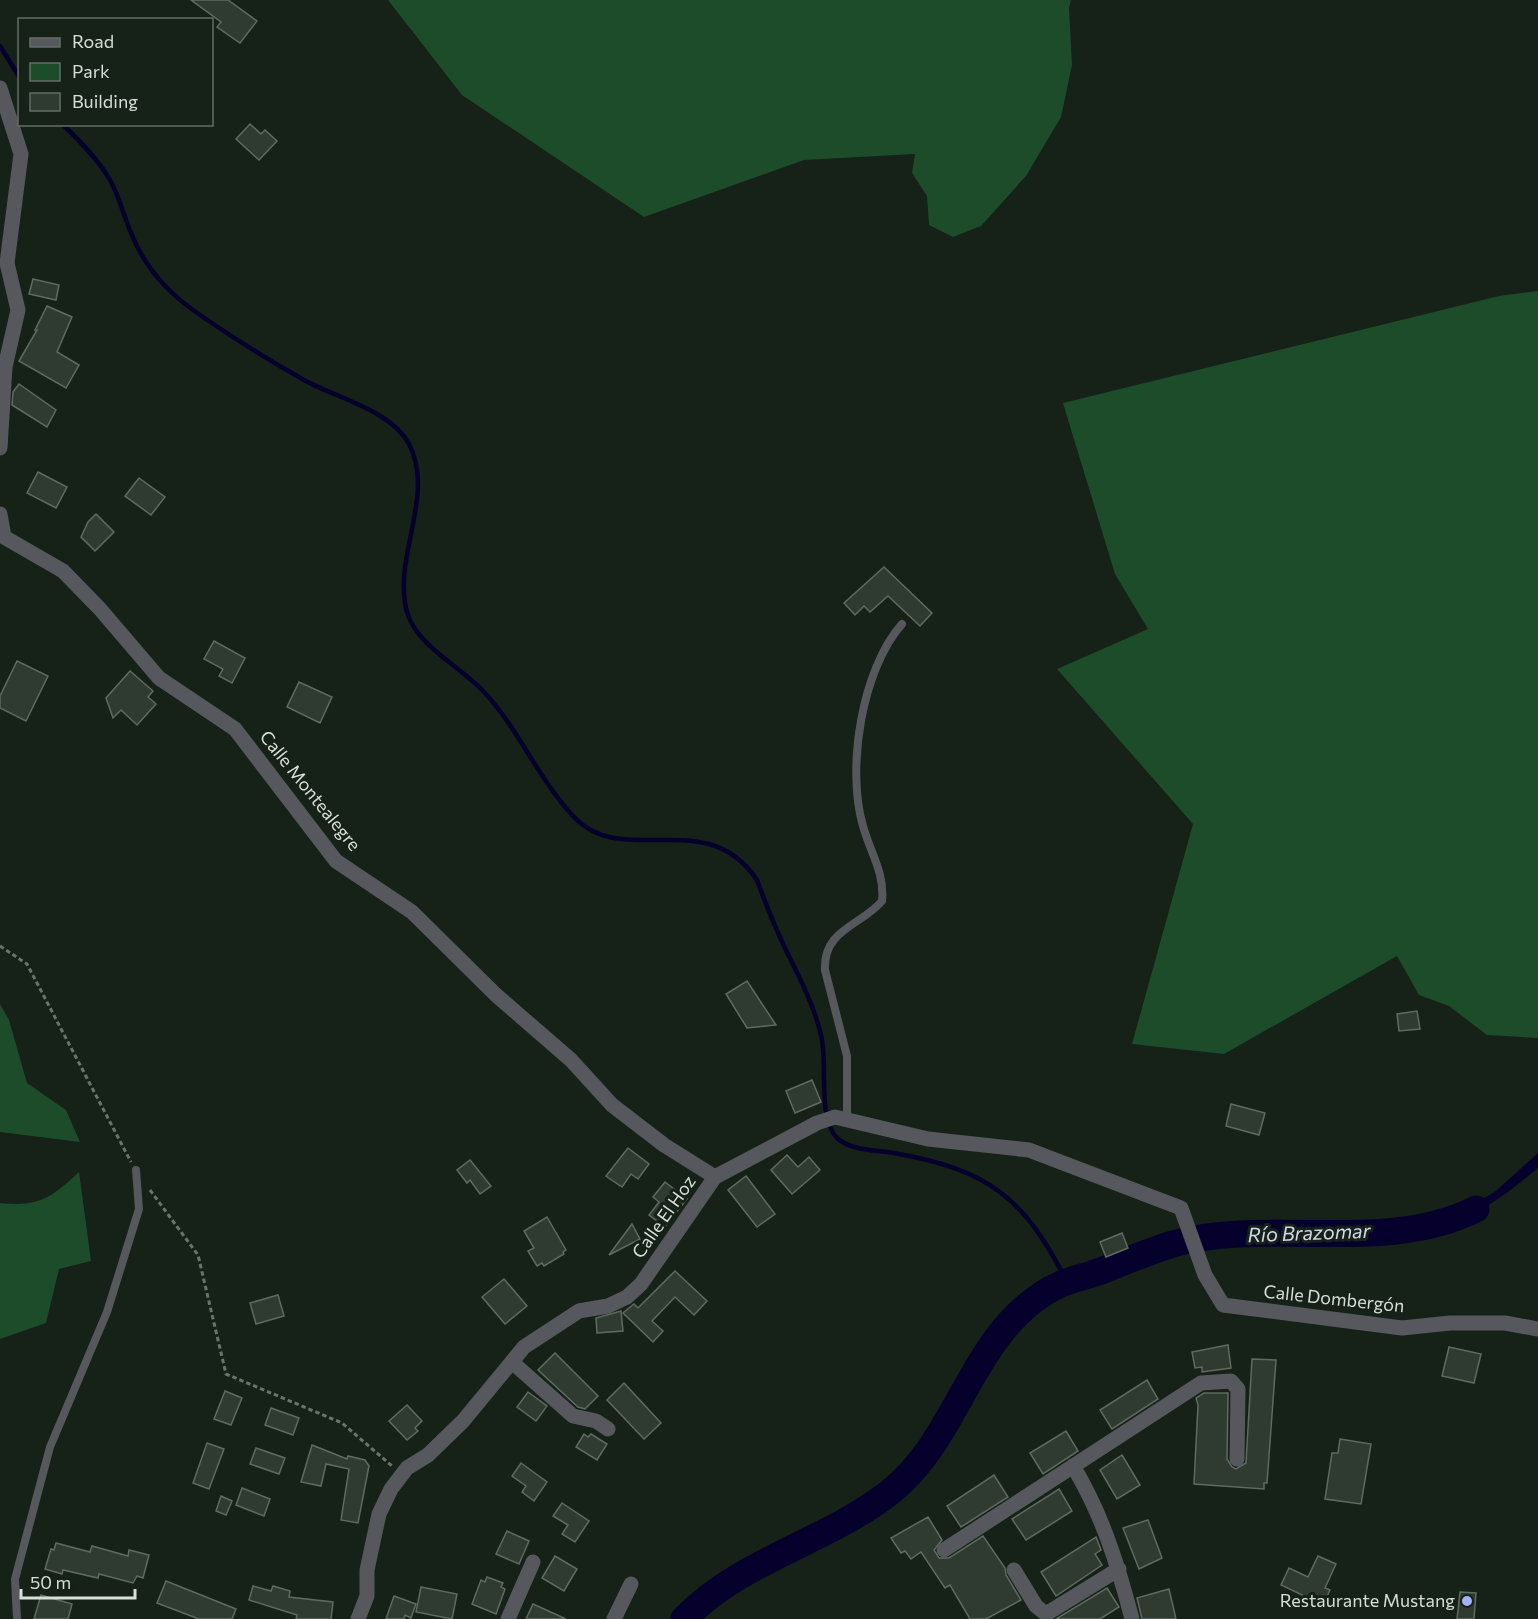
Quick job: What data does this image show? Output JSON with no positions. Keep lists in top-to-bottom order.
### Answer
{
  "streets": {
    "street": ["Calle Montealegre", "Calle El Hoz", "Calle Dombergón"]
  },
  "crossings": [
    ["Calle Montealegre", "Calle El Hoz"],
    ["Calle El Hoz", "Calle Dombergón"]
  ],
  "water": ["Río Brazomar"],
  "places": ["Restaurante Mustang"],
  "legend": ["Road", "Park", "Building"],
  "scale_bar": "50 m"
}
